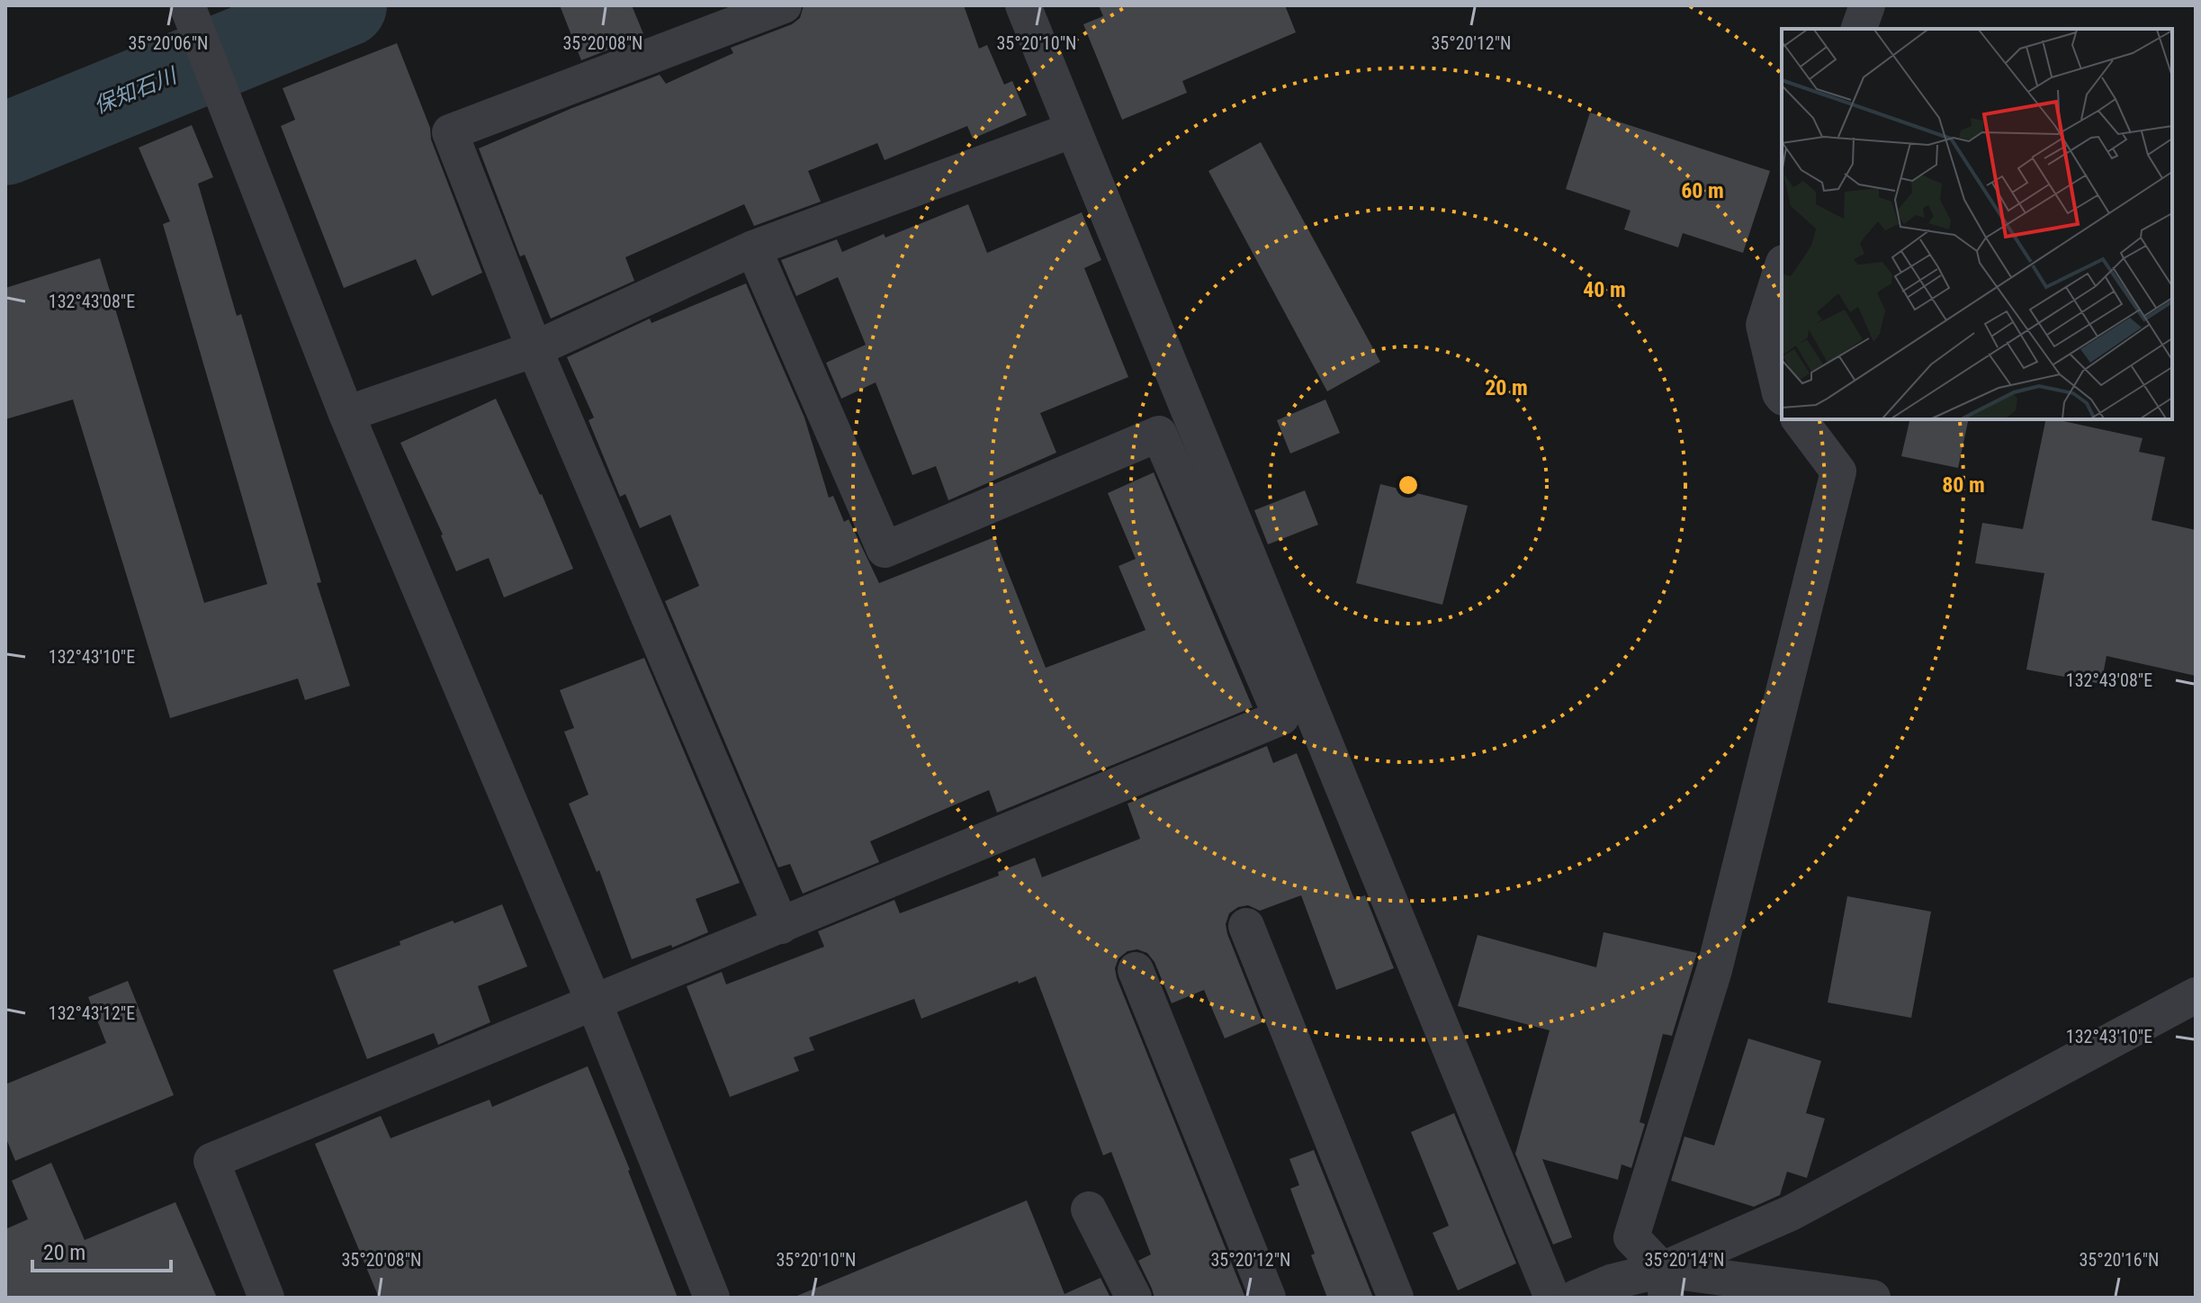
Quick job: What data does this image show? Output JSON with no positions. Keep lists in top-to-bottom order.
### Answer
{
  "water": ["保知石川"],
  "scale_bar": "20 m",
  "coordinates": [
    "35°20'06\"N",
    "35°20'08\"N",
    "35°20'10\"N",
    "35°20'12\"N",
    "132°43'08\"E",
    "132°43'10\"E",
    "132°43'12\"E",
    "35°20'14\"N",
    "35°20'16\"N"
  ],
  "rings": [
    "60 m",
    "40 m",
    "20 m",
    "80 m"
  ]
}
